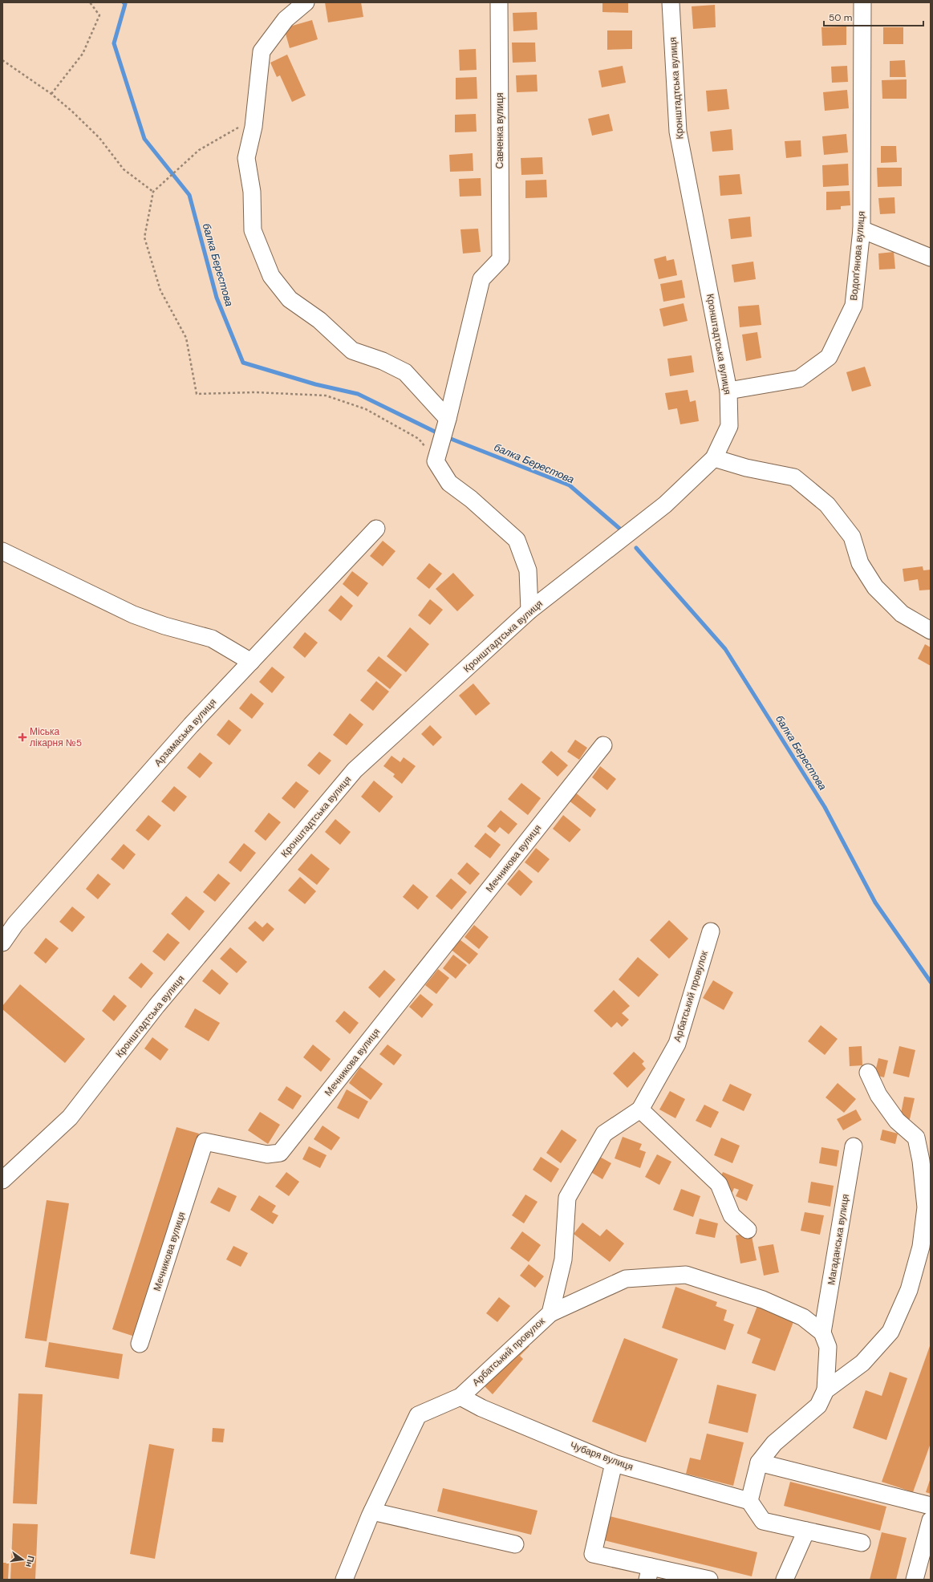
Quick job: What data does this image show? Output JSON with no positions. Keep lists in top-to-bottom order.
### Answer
{
  "streets": {
    "street": [
      "Кронштадтська вулиця",
      "Савченка вулиця",
      "Водоп’янова вулиця",
      "Арзамаська вулиця",
      "Мечникова вулиця",
      "Арбатський провулок",
      "Магаданська вулиця",
      "Чубаря вулиця"
    ]
  },
  "crossings": [
    ["Кронштадтська вулиця", "Водоп’янова вулиця"],
    ["Арбатський провулок", "Чубаря вулиця"]
  ],
  "water": ["балка Берестова"],
  "places": {
    "health": ["Міська лікарня №5"]
  },
  "scale_bar": "50 m",
  "north": "right"
}
